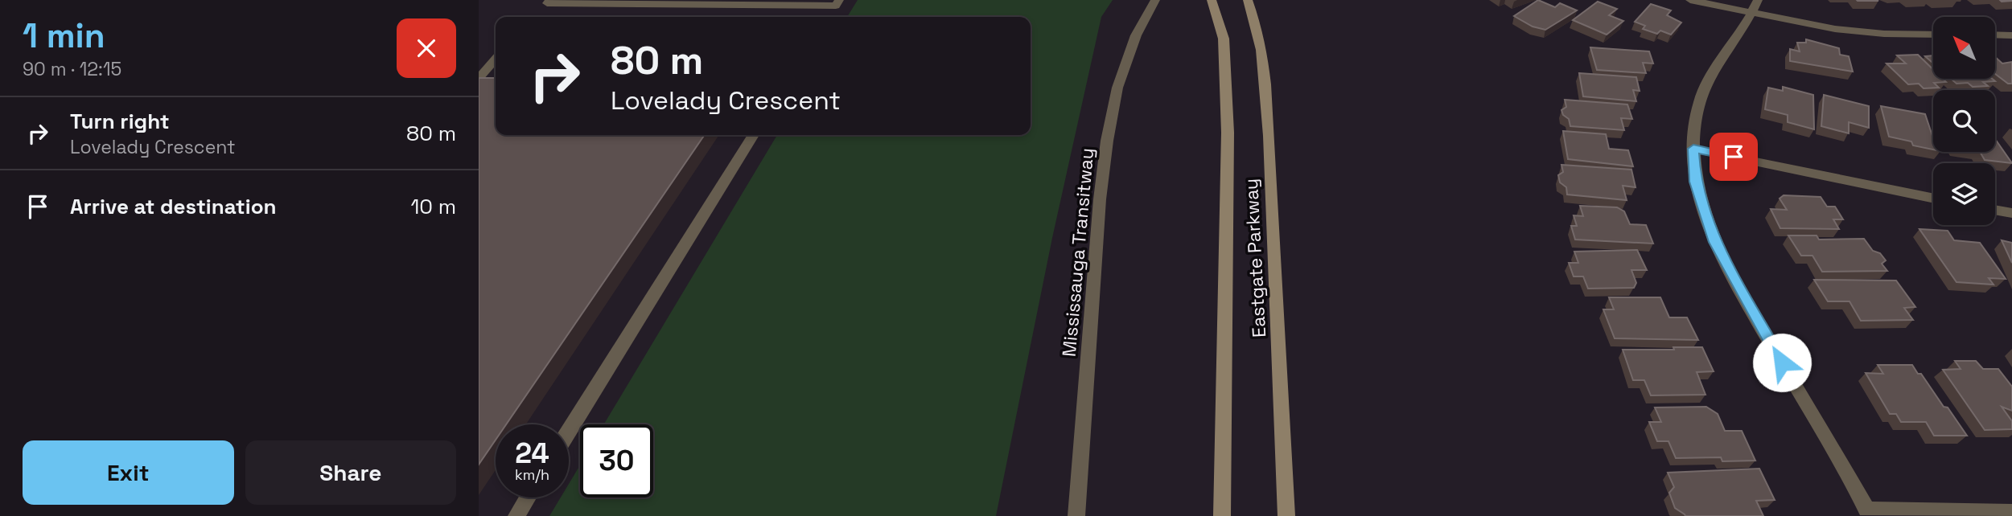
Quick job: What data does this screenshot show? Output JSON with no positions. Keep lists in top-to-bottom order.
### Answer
{
  "streets": {
    "main road": ["Eastgate Parkway"],
    "street": ["Mississauga Transitway"]
  },
  "north": "top left",
  "page": {
    "heading": ["1 min", "90 m · 12:15"],
    "turn": ["80 m", "Lovelady Crescent"],
    "list": [
      {
        "name": "Turn right",
        "note": "Lovelady Crescent",
        "value": "80 m"
      },
      {
        "name": "Arrive at destination",
        "value": "10 m"
      }
    ],
    "speed": "24 km/h",
    "limit": "30",
    "buttons": ["Exit", "Share"]
  }
}
